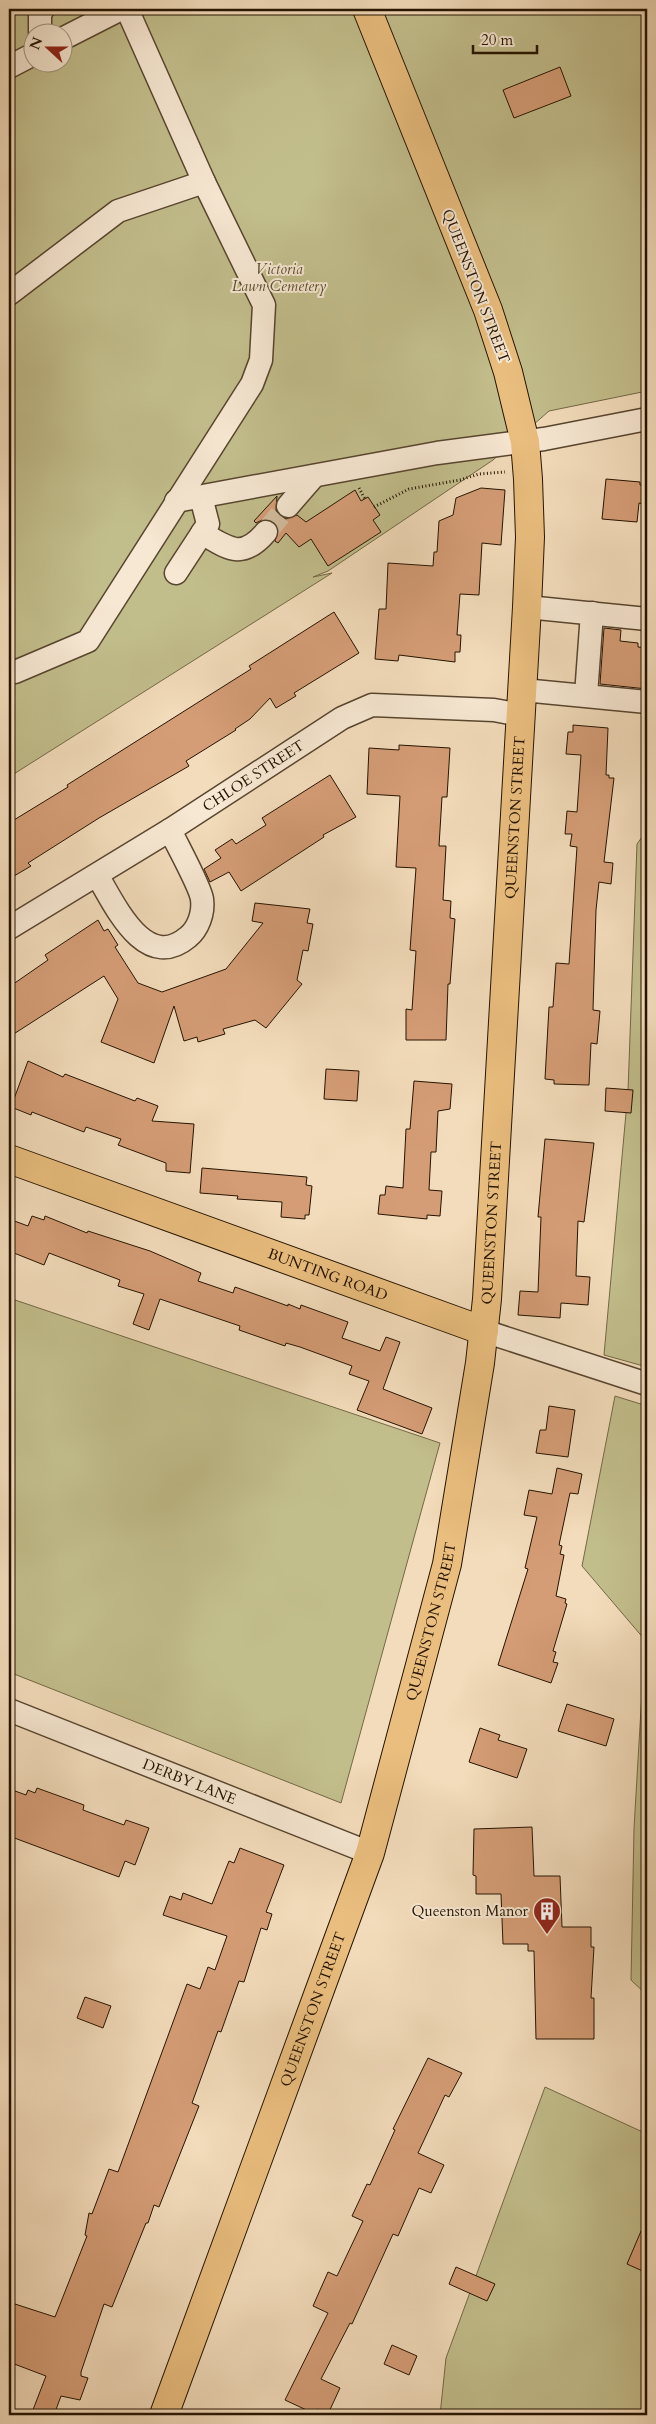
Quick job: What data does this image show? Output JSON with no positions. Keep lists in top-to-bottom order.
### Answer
{
  "streets": {
    "main road": ["QUEENSTON STREET", "BUNTING ROAD"],
    "street": ["CHLOE STREET", "DERBY LANE"]
  },
  "crossings": [
    ["QUEENSTON STREET", "CHLOE STREET"],
    ["QUEENSTON STREET", "BUNTING ROAD"],
    ["QUEENSTON STREET", "DERBY LANE"]
  ],
  "parks": ["Victoria Lawn Cemetery"],
  "places": {
    "building": ["Queenston Manor"]
  },
  "scale_bar": "20 m",
  "north": "left"
}
